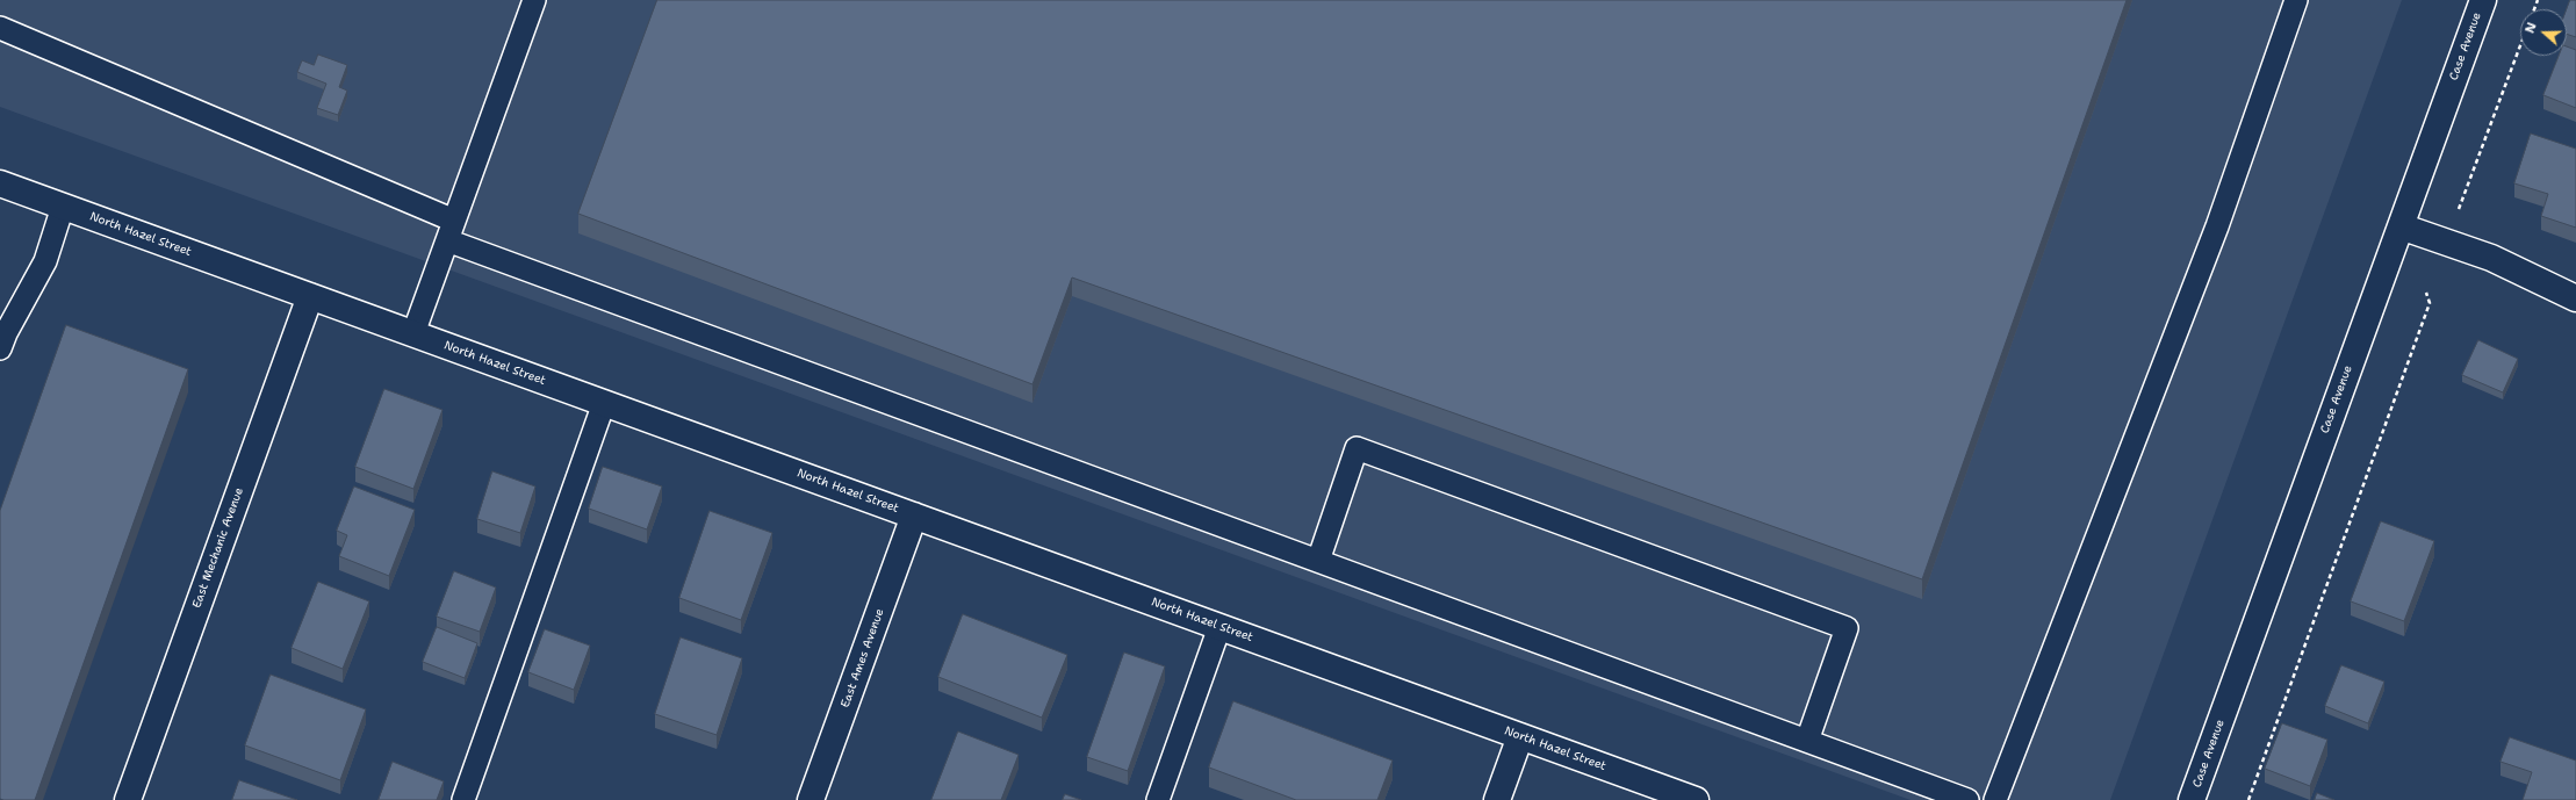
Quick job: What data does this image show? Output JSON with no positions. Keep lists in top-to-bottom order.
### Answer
{
  "streets": {
    "street": [
      "Case Avenue",
      "North Hazel Street",
      "East Mechanic Avenue",
      "East Ames Avenue"
    ]
  },
  "crossings": [
    ["North Hazel Street", "East Mechanic Avenue"],
    ["North Hazel Street", "East Ames Avenue"]
  ],
  "north": "left"
}
